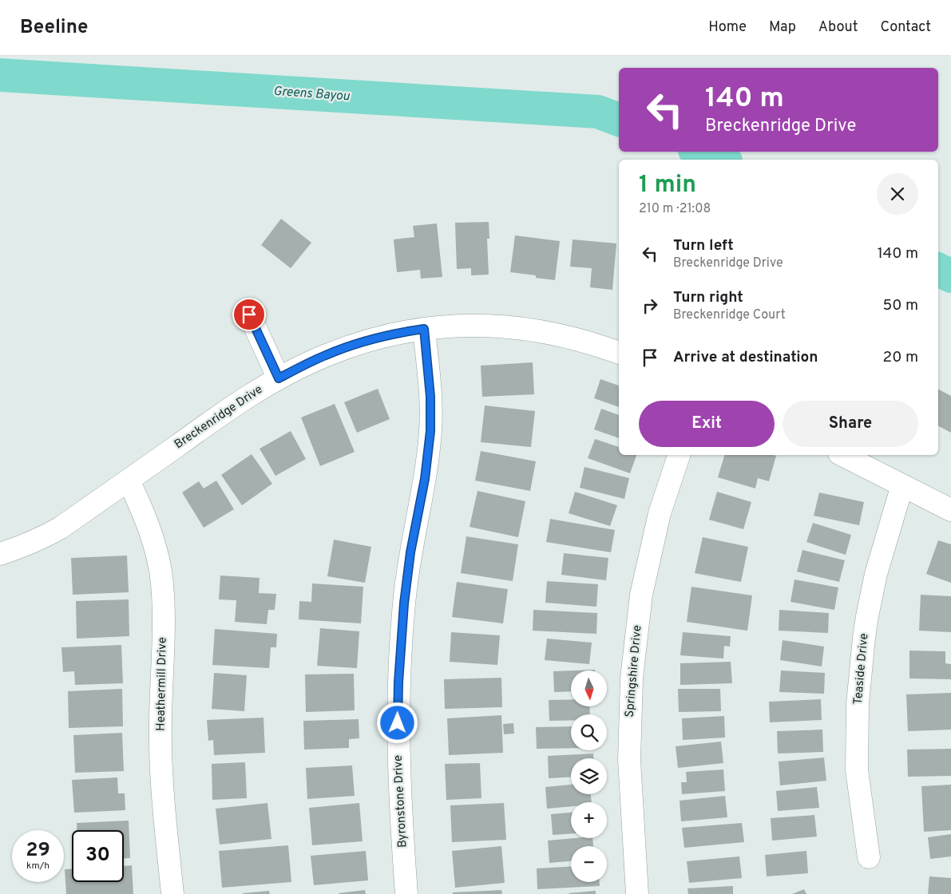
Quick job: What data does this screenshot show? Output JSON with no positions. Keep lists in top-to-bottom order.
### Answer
{
  "streets": {
    "street": [
      "Breckenridge Drive",
      "Teaside Drive",
      "Springshire Drive",
      "Heathermill Drive",
      "Byronstone Drive"
    ]
  },
  "crossings": [
    ["Breckenridge Drive", "Heathermill Drive"],
    ["Breckenridge Drive", "Byronstone Drive"]
  ],
  "water": ["Greens Bayou"],
  "north": "bottom",
  "page": {
    "header": "Beeline",
    "nav": [
      "Home",
      "Map",
      "About",
      "Contact"
    ],
    "turn": ["140 m", "Breckenridge Drive"],
    "heading": ["1 min", "210 m · 21:08"],
    "list": [
      {
        "name": "Turn left",
        "note": "Breckenridge Drive",
        "value": "140 m"
      },
      {
        "name": "Turn right",
        "note": "Breckenridge Court",
        "value": "50 m"
      },
      {
        "name": "Arrive at destination",
        "value": "20 m"
      }
    ],
    "buttons": ["Exit", "Share"],
    "map_buttons": ["+", "−"],
    "speed": "29 km/h",
    "limit": "30"
  }
}
